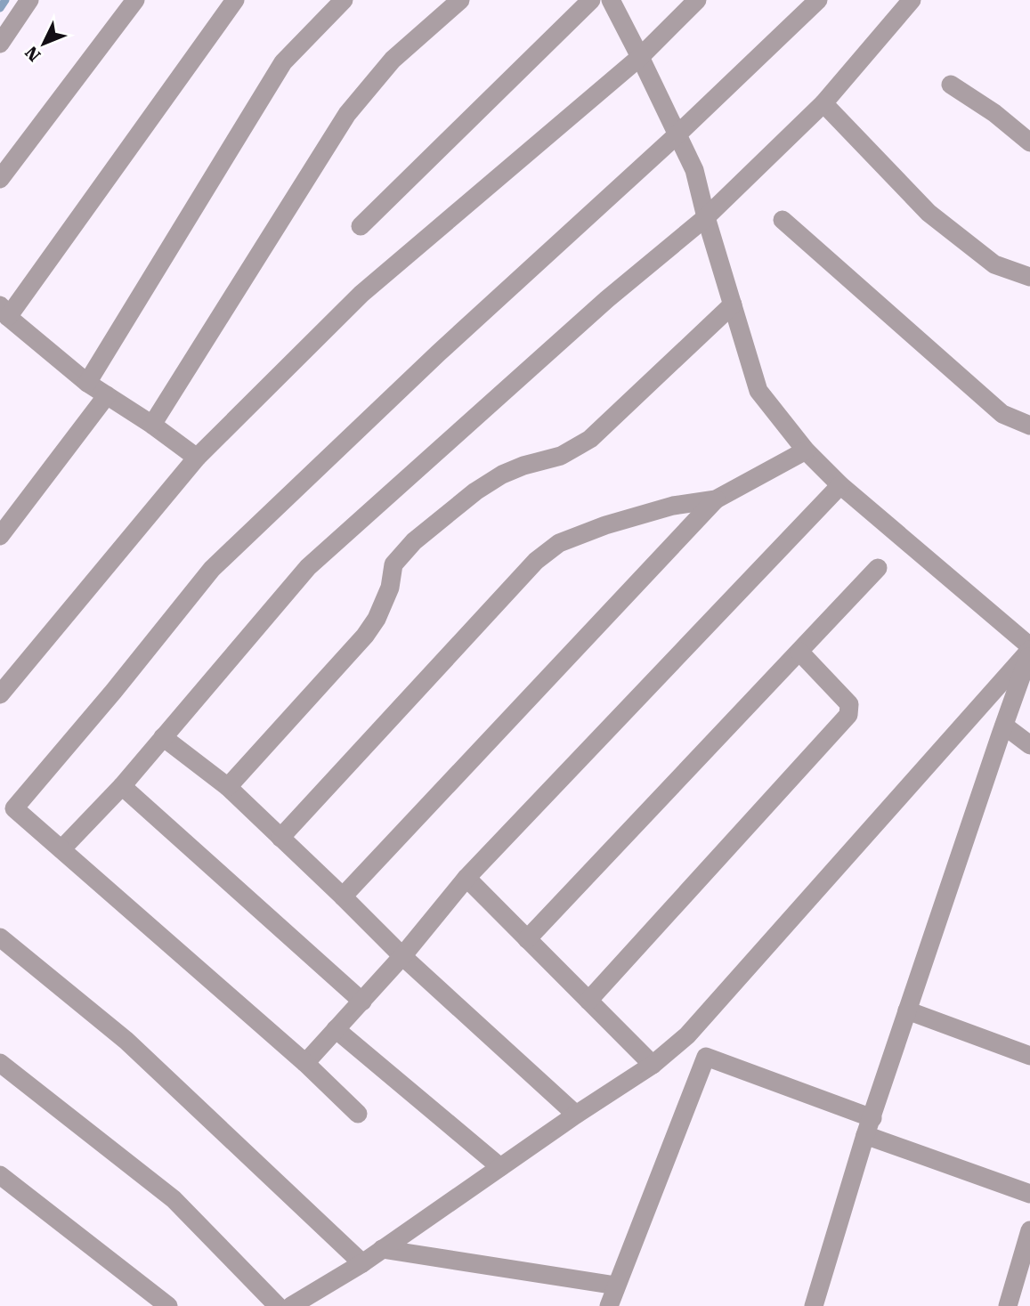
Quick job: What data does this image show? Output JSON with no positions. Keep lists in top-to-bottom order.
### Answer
{
  "north": "bottom left"
}
